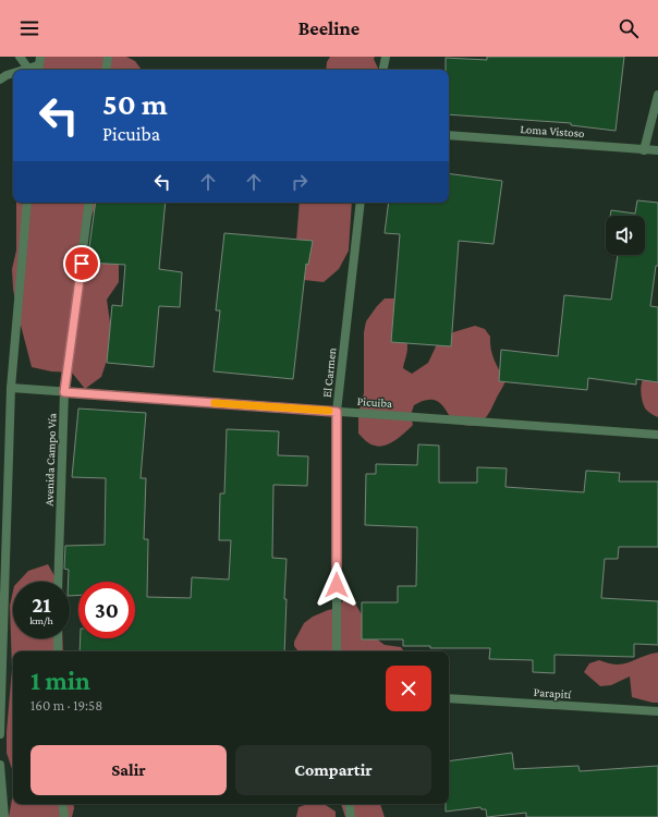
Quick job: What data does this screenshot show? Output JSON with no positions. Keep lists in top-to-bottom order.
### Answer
{
  "streets": {
    "street": [
      "Loma Vistoso",
      "El Carmen",
      "Picuiba",
      "Avenida Campo Vía",
      "Parapití"
    ]
  },
  "crossings": [
    ["El Carmen", "Picuiba"],
    ["Picuiba", "Avenida Campo Vía"]
  ],
  "page": {
    "header": "Beeline",
    "turn": ["50 m", "Picuiba"],
    "speed": "21 km/h",
    "limit": "30",
    "heading": ["1 min", "160 m · 19:58"],
    "buttons": ["Salir", "Compartir"]
  }
}
